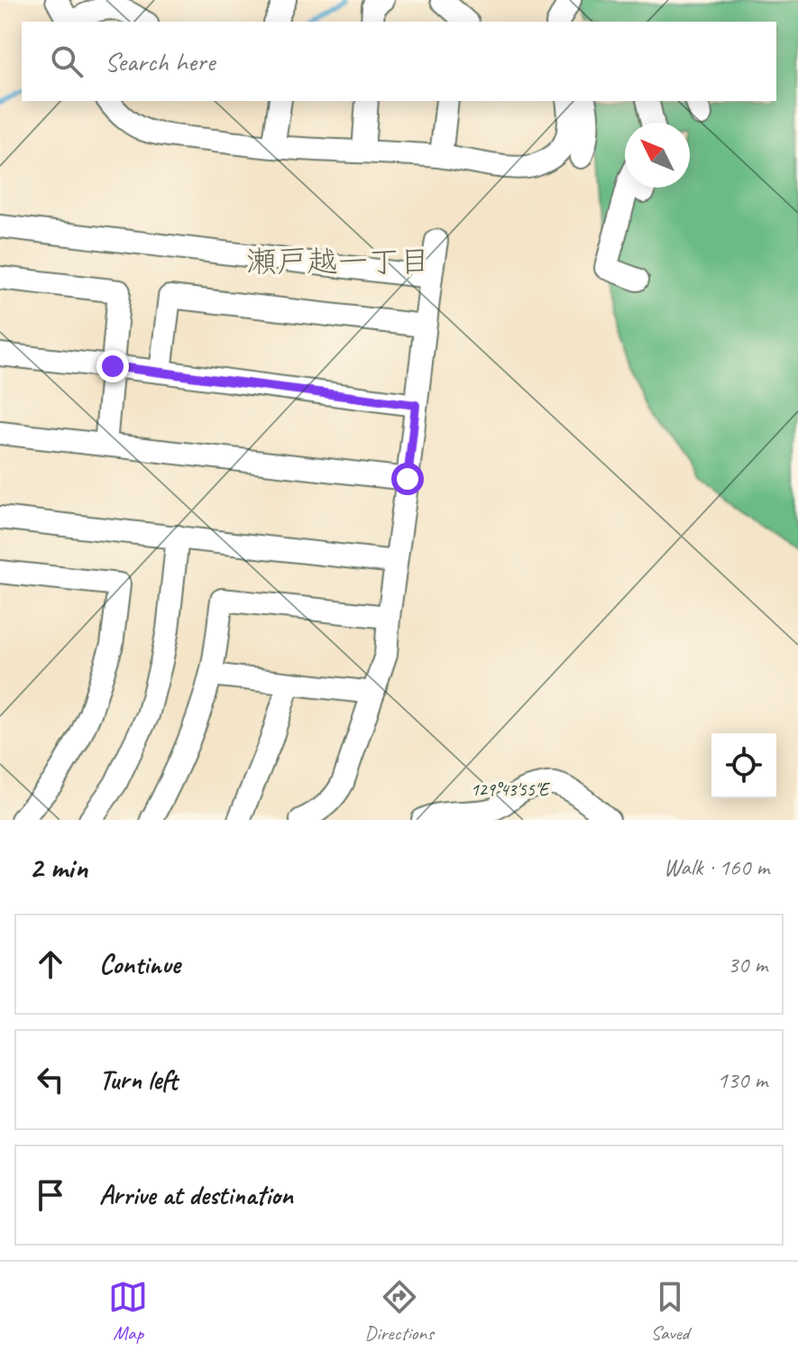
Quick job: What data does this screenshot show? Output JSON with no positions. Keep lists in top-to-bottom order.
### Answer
{
  "districts": ["瀬戸越一丁目"],
  "north": "top left",
  "page": {
    "search": "Search here",
    "heading": ["2 min", "Walk · 160 m"],
    "list": [
      ["Continue", "30 m"],
      ["Turn left", "130 m"],
      "Arrive at destination"
    ],
    "nav": ["Map", "Directions", "Saved"]
  },
  "coordinates": ["129°43'55\"E"]
}
